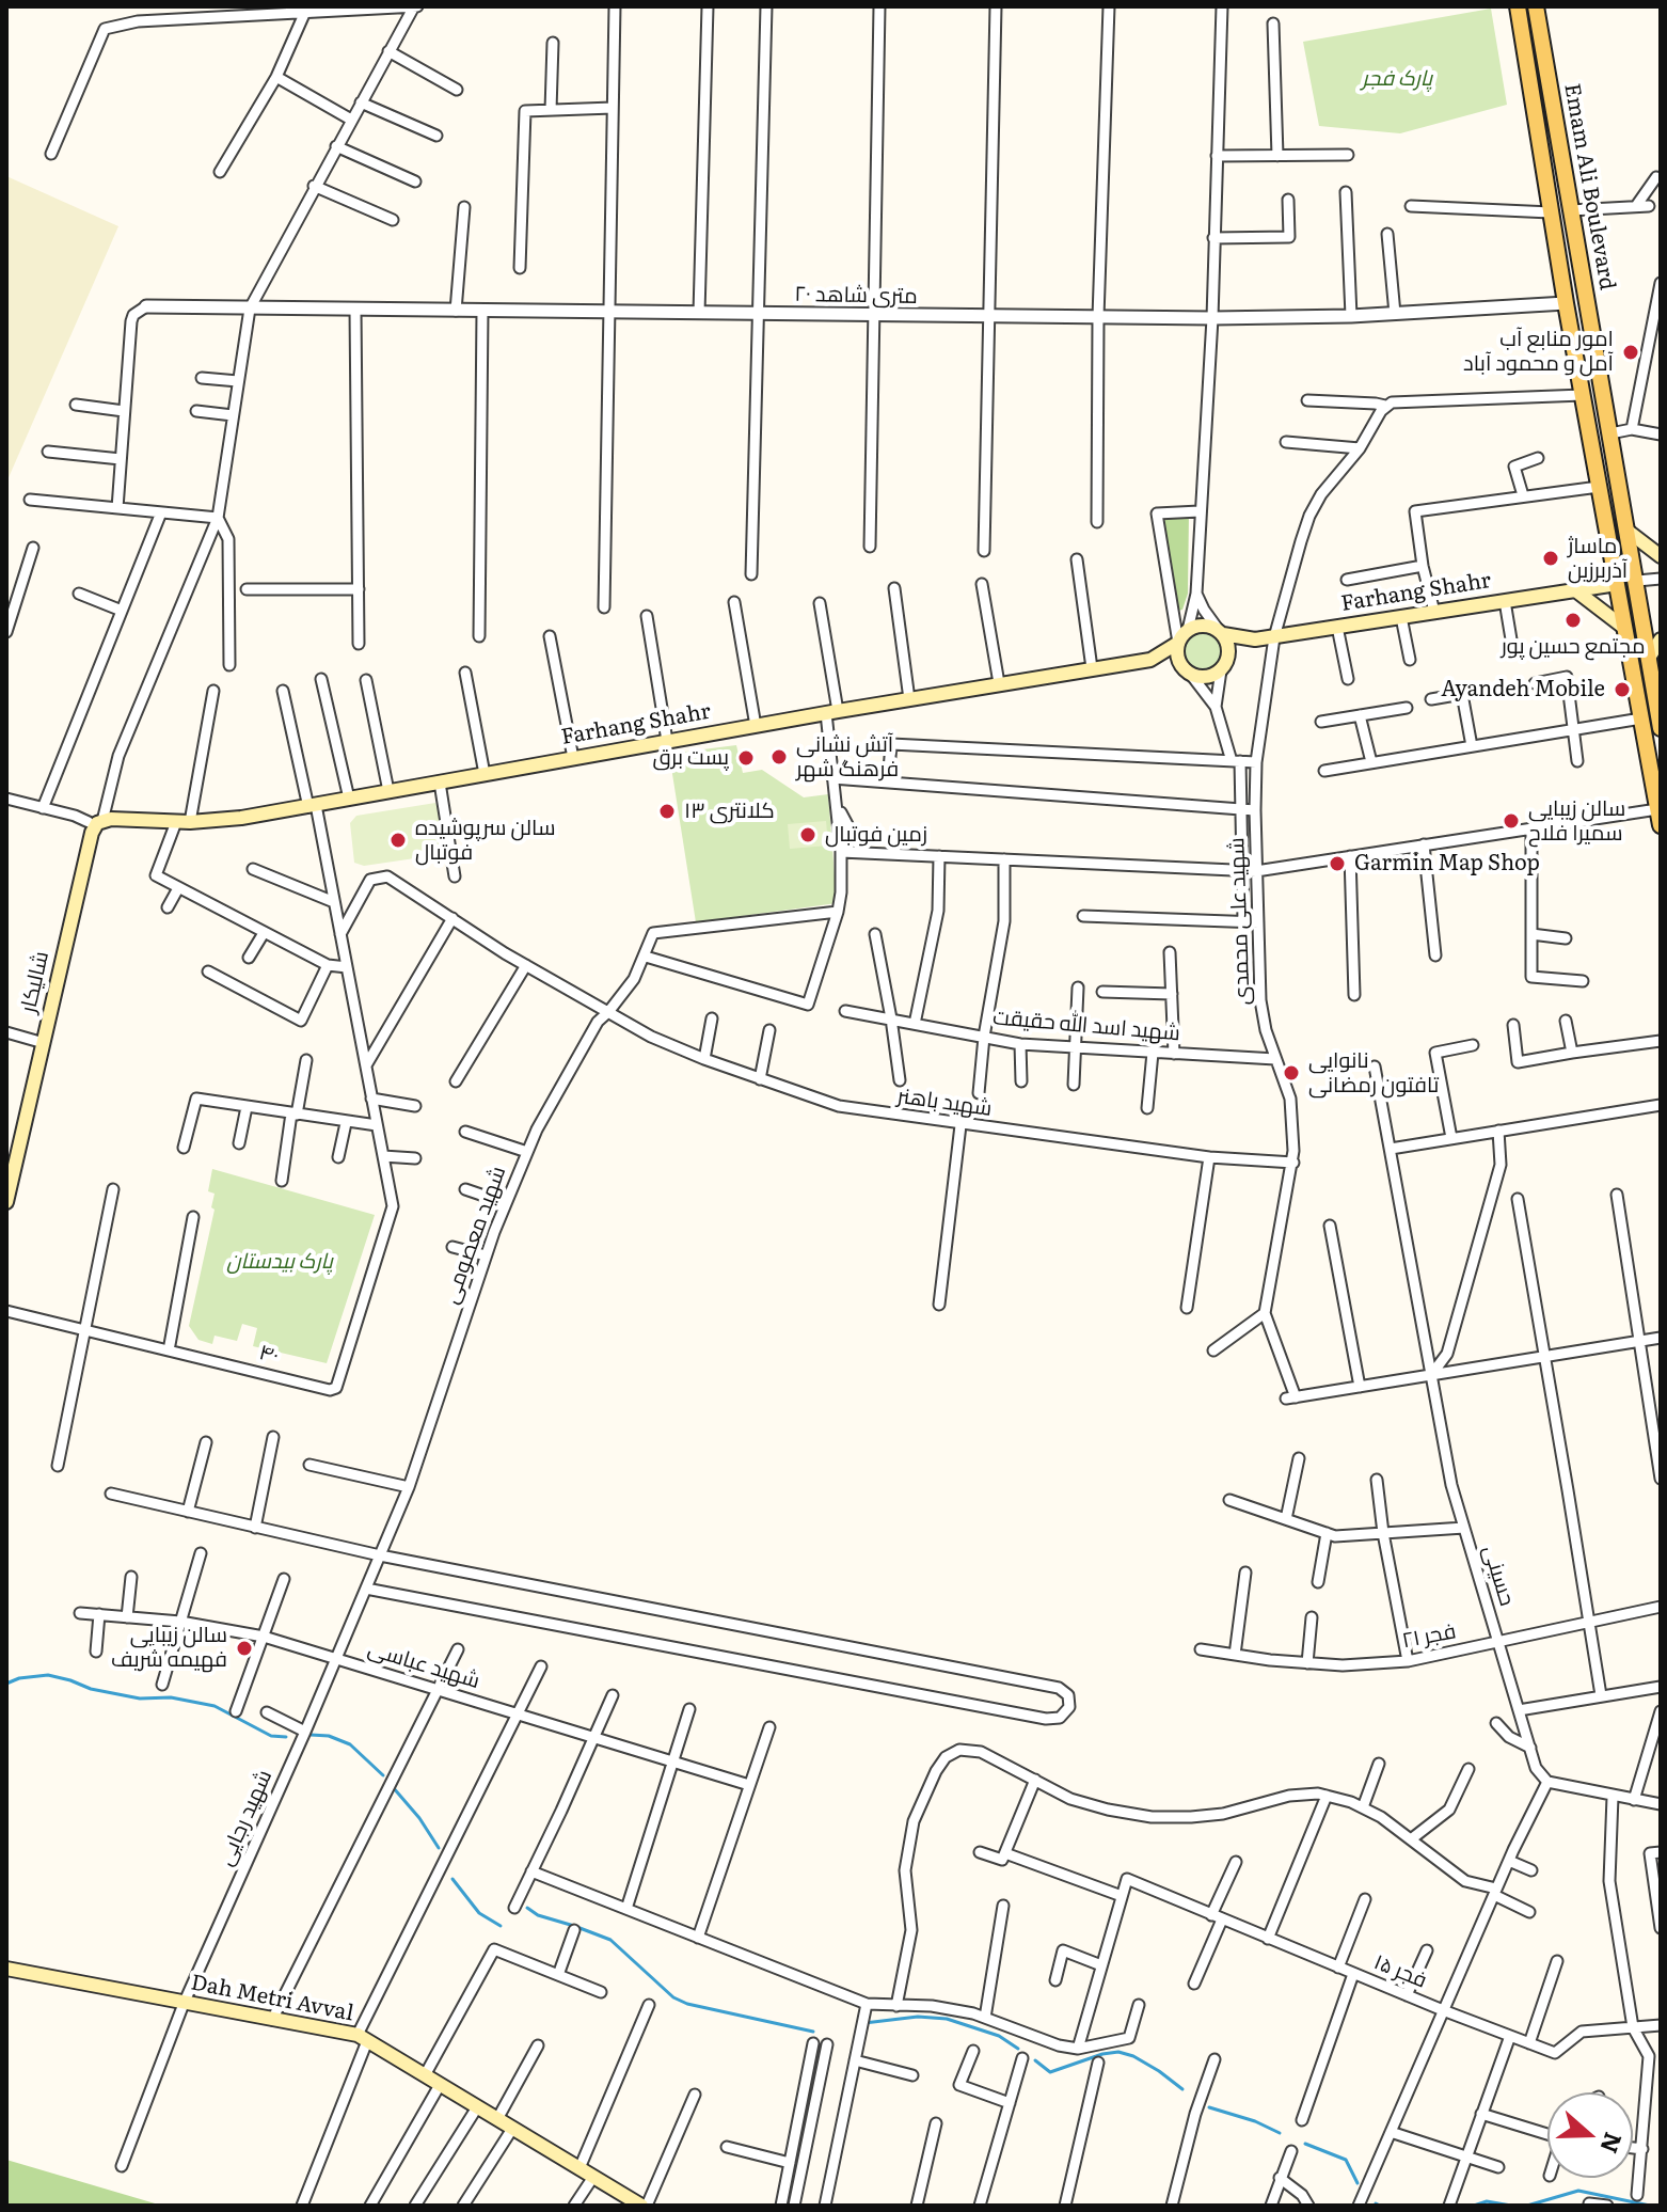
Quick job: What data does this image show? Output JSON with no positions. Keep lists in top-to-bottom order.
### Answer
{
  "streets": {
    "main road": [
      "Emam Ali Boulevard",
      "Farhang Shahr",
      "شالیکار",
      "Dah Metri Avval"
    ],
    "street": [
      "۲۰ متری شاهد",
      "شهید علی محمدی",
      "شهید اسد الله حقیقت",
      "شهید باهنر",
      "شهید معصومی",
      "۴۰",
      "حسینی",
      "فجر ۲۱",
      "شهید عباسی",
      "شهید رجایی",
      "فجر ۱۵"
    ]
  },
  "crossings": [
    ["Emam Ali Boulevard", "۲۰ متری شاهد"],
    ["Emam Ali Boulevard", "Farhang Shahr"],
    ["Farhang Shahr", "شهید علی محمدی"],
    ["Farhang Shahr", "شالیکار"],
    ["شهید علی محمدی", "شهید اسد الله حقیقت"],
    ["شهید علی محمدی", "شهید باهنر"],
    ["شهید باهنر", "شهید معصومی"],
    ["شهید معصومی", "شهید رجایی"],
    ["حسینی", "فجر ۲۱"],
    ["شهید عباسی", "شهید رجایی"],
    ["شهید رجایی", "Dah Metri Avval"]
  ],
  "parks": ["پارک فجر", "پارک بیدستان"],
  "places": [
    "امور منابع آب آمل و محمود آباد",
    "ماساژ آذربرزین",
    "مجتمع حسین پور",
    "Ayandeh Mobile",
    "آتش نشانی فرهنگ شهر",
    "پست برق",
    "کلانتری ۱۳",
    "سالن زیبایی سمیرا فلاح",
    "زمین فوتبال",
    "سالن سرپوشیده فوتبال",
    "Garmin Map Shop",
    "نانوایی تافتون رمضانی",
    "سالن زیبایی فهیمه شریف"
  ],
  "north": "right"
}
